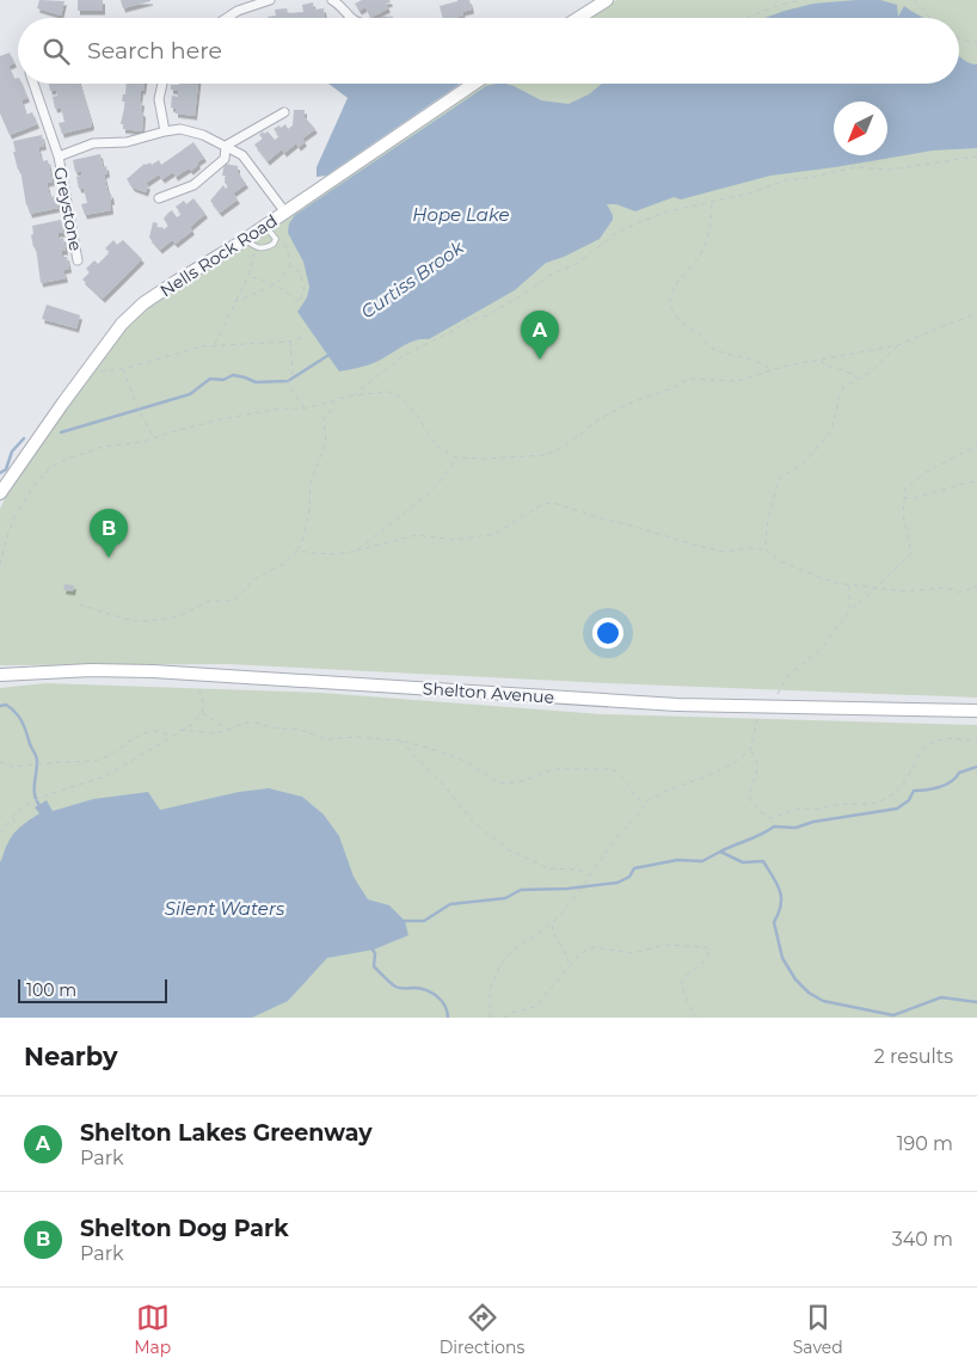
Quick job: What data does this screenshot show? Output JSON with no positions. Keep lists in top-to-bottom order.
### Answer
{
  "streets": {
    "main road": ["Nells Rock Road", "Shelton Avenue"],
    "street": ["Greystone"]
  },
  "crossings": [
    ["Greystone", "Nells Rock Road"]
  ],
  "water": ["Hope Lake", "Curtiss Brook", "Silent Waters"],
  "scale_bar": "100 m",
  "north": "bottom left",
  "page": {
    "search": "Search here",
    "pins": ["A", "B"],
    "scale": "100 m",
    "heading": ["Nearby", "2 results"],
    "list": [
      {
        "mark": "A",
        "name": "Shelton Lakes Greenway",
        "note": "Park",
        "value": "190 m"
      },
      {
        "mark": "B",
        "name": "Shelton Dog Park",
        "note": "Park",
        "value": "340 m"
      }
    ],
    "nav": ["Map", "Directions", "Saved"]
  }
}
